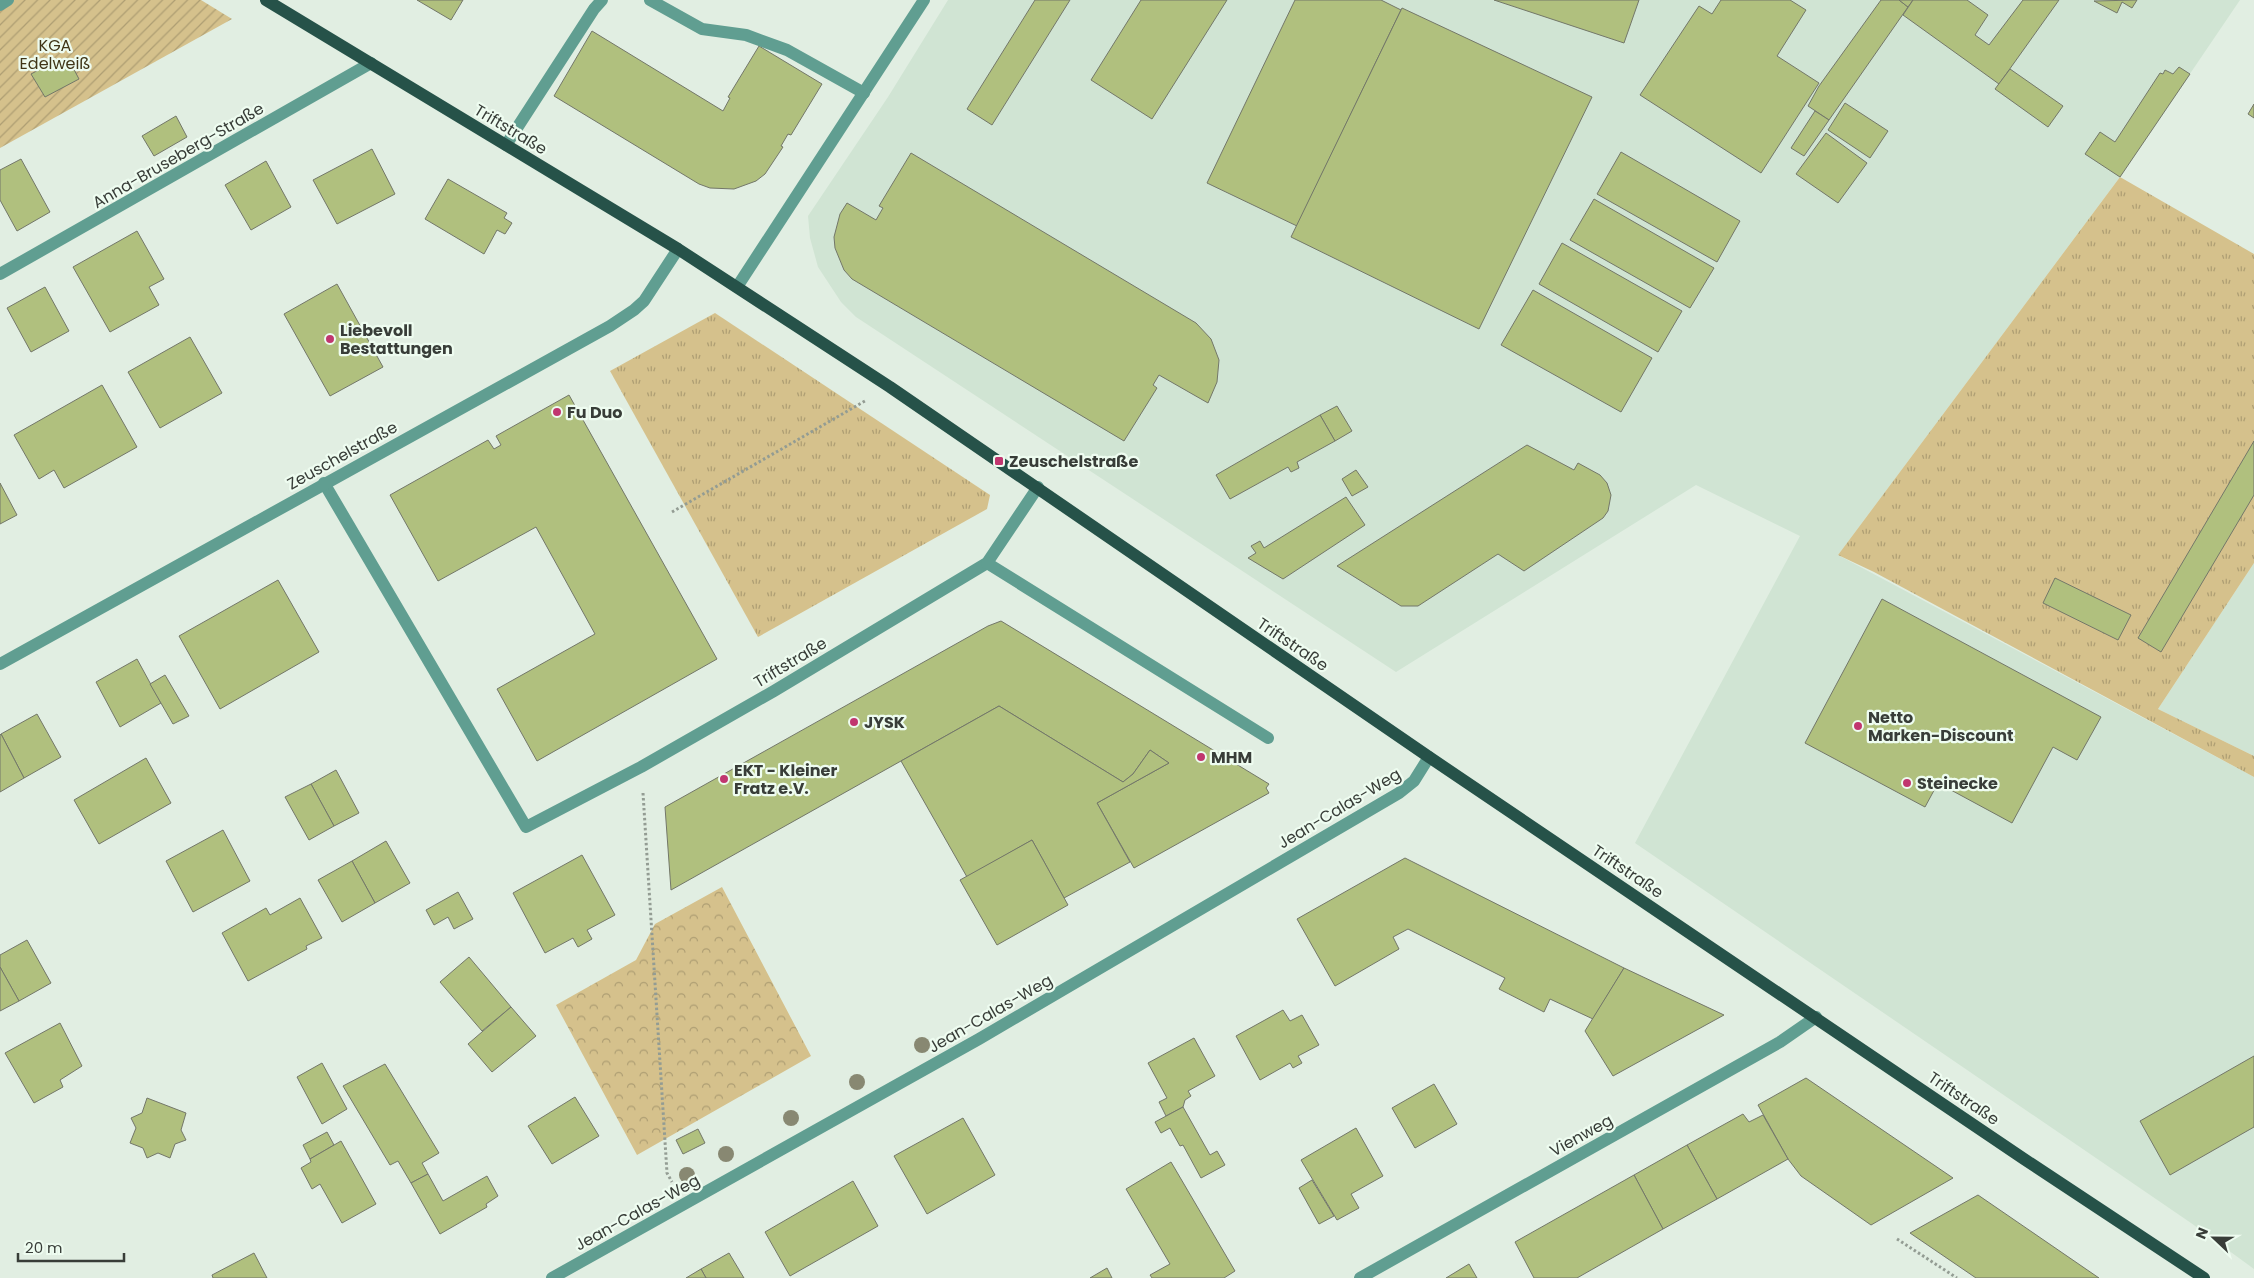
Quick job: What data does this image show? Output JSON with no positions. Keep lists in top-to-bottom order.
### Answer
{
  "streets": {
    "main road": ["Triftstraße"],
    "street": [
      "Anna-Bruseberg-Straße",
      "Zeuschelstraße",
      "Jean-Calas-Weg",
      "Vienweg"
    ]
  },
  "crossings": [
    ["Triftstraße", "Anna-Bruseberg-Straße"],
    ["Triftstraße", "Zeuschelstraße"],
    ["Triftstraße", "Jean-Calas-Weg"],
    ["Triftstraße", "Vienweg"]
  ],
  "parks": ["KGA Edelweiß"],
  "places": {
    "other": [
      "Liebevoll Bestattungen",
      "Fu Duo",
      "JYSK",
      "Netto Marken-Discount",
      "MHM",
      "EKT - Kleiner Fratz e.V.",
      "Steinecke"
    ],
    "transit": ["Zeuschelstraße"]
  },
  "scale_bar": "20 m",
  "north": "left"
}
